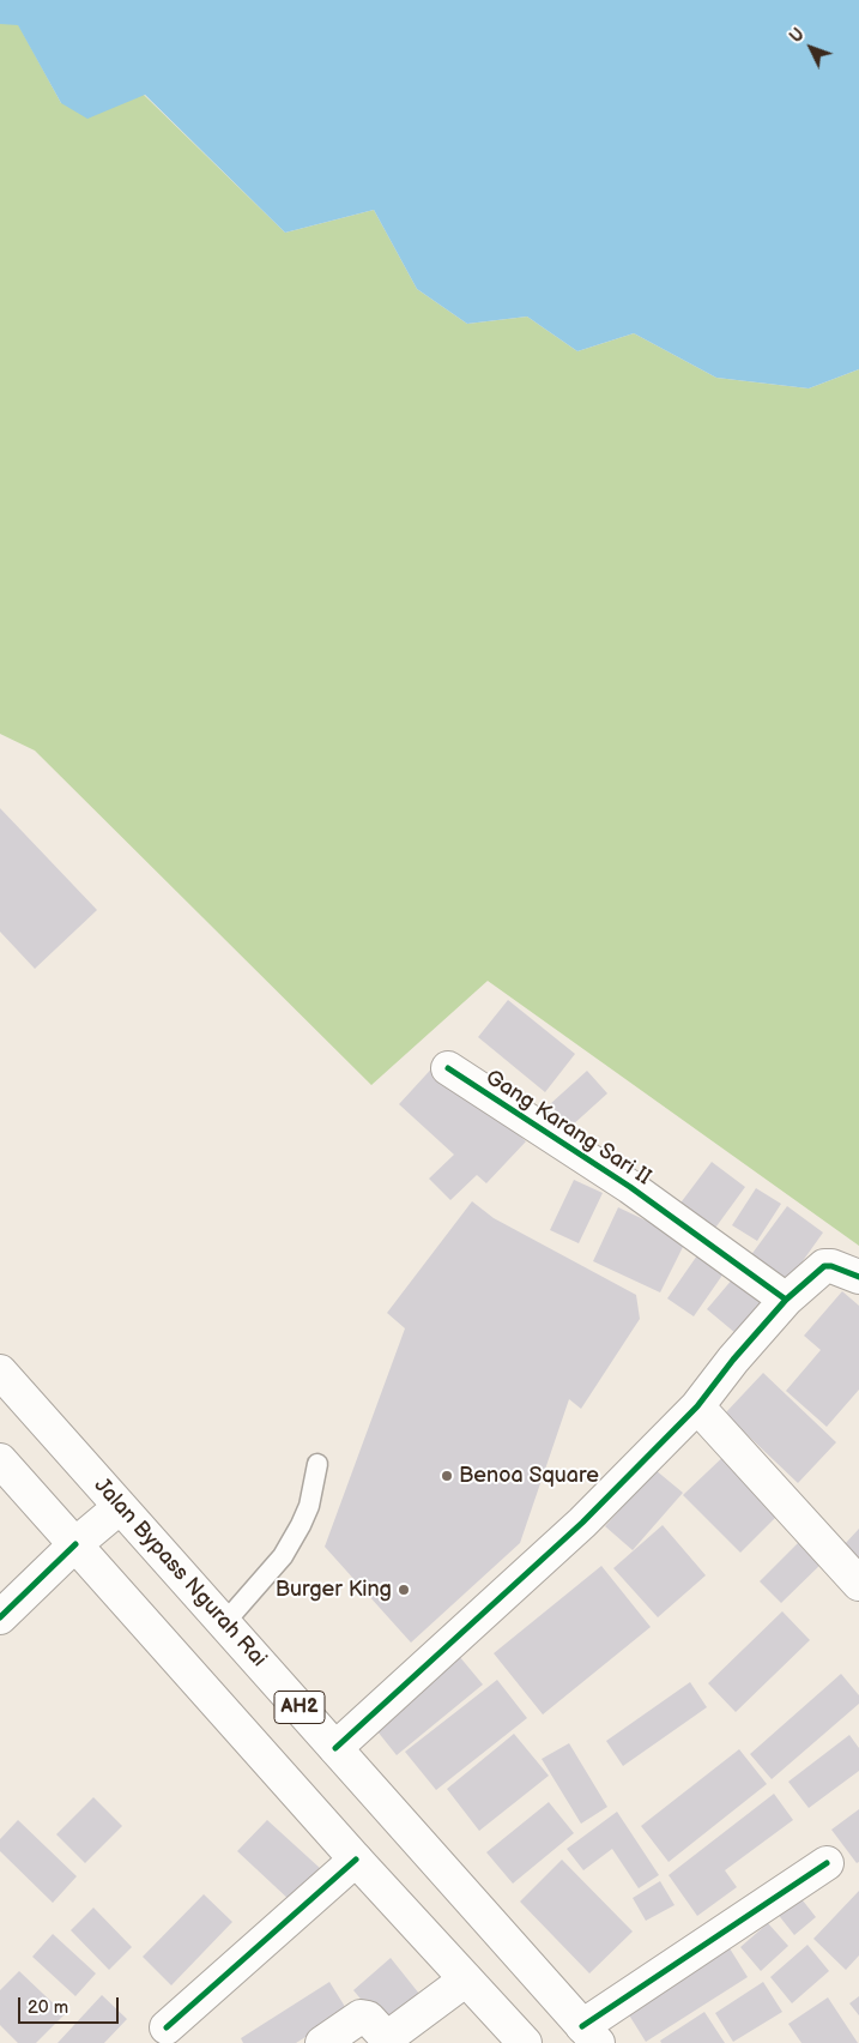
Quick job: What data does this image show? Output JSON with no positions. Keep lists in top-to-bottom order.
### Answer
{
  "streets": {
    "main road": ["Gang Karang Sari II", "Jalan Bypass Ngurah Rai", "AH2"]
  },
  "places": ["Benoa Square", "Burger King"],
  "scale_bar": "20 m",
  "north": "top left"
}
